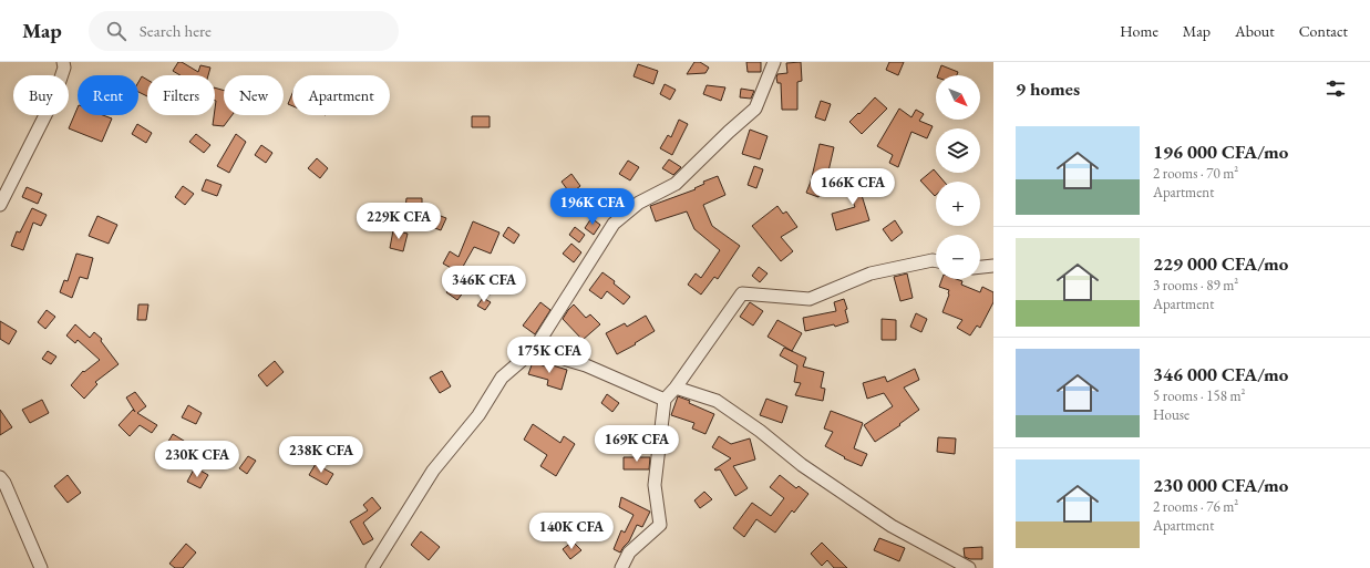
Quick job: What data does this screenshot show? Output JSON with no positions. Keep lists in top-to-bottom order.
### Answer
{
  "north": "bottom right",
  "page": {
    "header": "Map",
    "search": "Search here",
    "nav": [
      "Home",
      "Map",
      "About",
      "Contact"
    ],
    "heading": "9 homes",
    "map_buttons": ["+", "−"],
    "chip": [
      "Buy",
      "Rent",
      "Filters",
      "New",
      "Apartment"
    ],
    "list": [
      {
        "name": "196 000 CFA/mo",
        "note": "2 rooms · 70 m² · Apartment"
      },
      {
        "name": "229 000 CFA/mo",
        "note": "3 rooms · 89 m² · Apartment"
      },
      {
        "name": "346 000 CFA/mo",
        "note": "5 rooms · 158 m² · House"
      },
      {
        "name": "230 000 CFA/mo",
        "note": "2 rooms · 76 m² · Apartment"
      }
    ],
    "price": [
      "166K CFA",
      "196K CFA",
      "229K CFA",
      "346K CFA",
      "175K CFA",
      "169K CFA",
      "238K CFA",
      "230K CFA",
      "140K CFA"
    ]
  }
}
